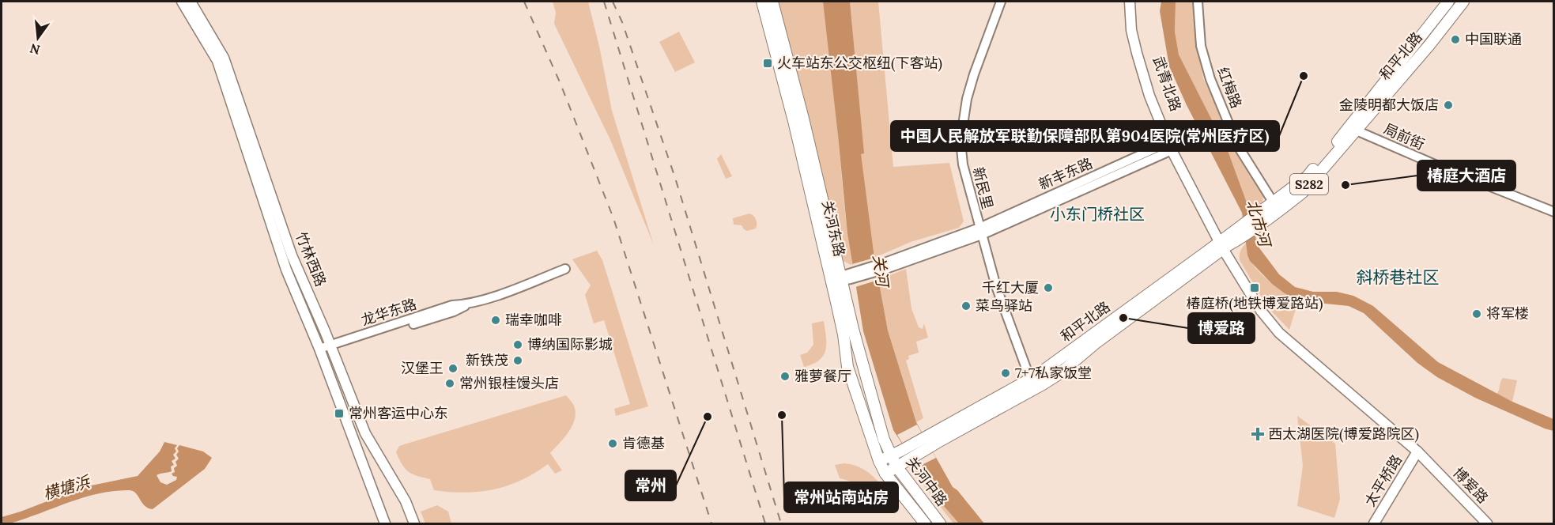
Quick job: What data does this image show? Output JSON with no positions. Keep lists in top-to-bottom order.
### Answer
{
  "streets": {
    "main road": [
      "和平北路",
      "武青北路",
      "S282",
      "关河东路",
      "竹林西路",
      "太平桥路",
      "关河中路",
      "博爱路"
    ],
    "street": [
      "红梅路",
      "局前街",
      "新丰东路",
      "新民里",
      "龙华东路"
    ]
  },
  "crossings": [
    ["和平北路", "武青北路"],
    ["和平北路", "红梅路"],
    ["和平北路", "局前街"],
    ["和平北路", "新民里"],
    ["和平北路", "博爱路"],
    ["武青北路", "新丰东路"],
    ["武青北路", "博爱路"],
    ["新丰东路", "新民里"],
    ["新丰东路", "关河东路"],
    ["关河东路", "关河中路"],
    ["竹林西路", "龙华东路"],
    ["太平桥路", "博爱路"]
  ],
  "districts": ["小东门桥社区", "斜桥巷社区"],
  "water": ["北市河", "关河", "横塘浜"],
  "places": {
    "other": [
      "中国联通",
      "中国人民解放军联勤保障部队第904医院(常州医疗区)",
      "金陵明都大饭店",
      "椿庭大酒店",
      "千红大厦",
      "菜鸟驿站",
      "将军楼",
      "博爱路",
      "瑞幸咖啡",
      "博纳国际影城",
      "新铁茂",
      "汉堡王",
      "7+7私家饭堂",
      "雅萝餐厅",
      "常州银桂馒头店",
      "常州站南站房",
      "常州",
      "肯德基"
    ],
    "transit": ["火车站东公交枢纽(下客站)", "椿庭桥(地铁博爱路站)", "常州客运中心东"],
    "health": ["西太湖医院(博爱路院区)"]
  },
  "north": "bottom"
}
